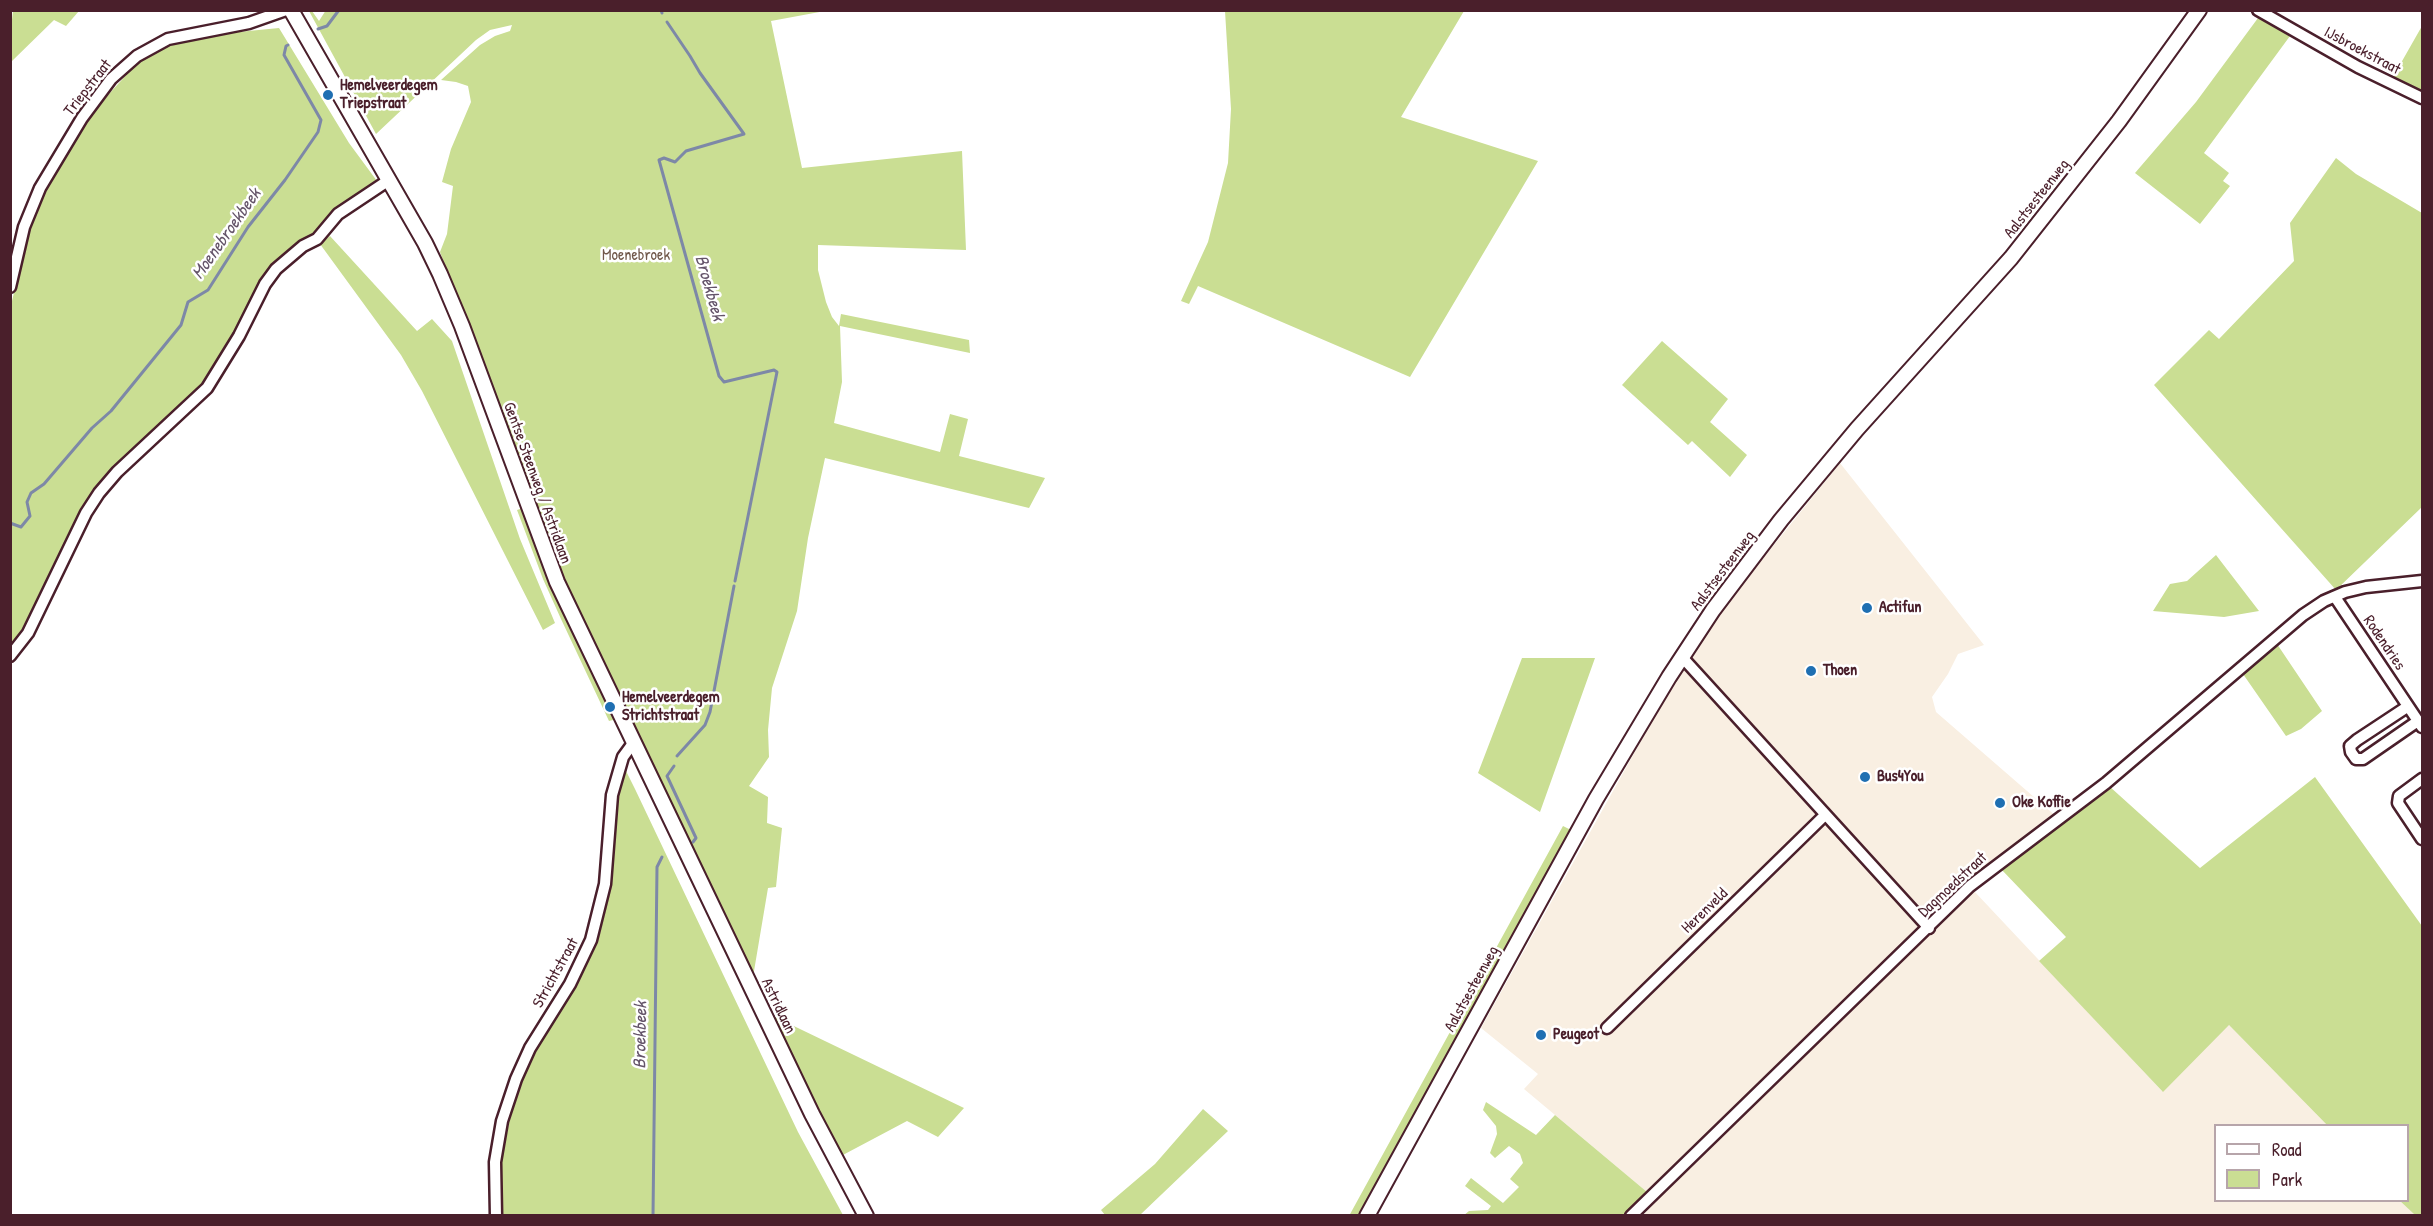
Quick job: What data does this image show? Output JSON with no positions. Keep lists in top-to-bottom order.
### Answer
{
  "streets": {
    "main road": ["Aalstsesteenweg", "Gentse Steenweg / Astridlaan", "Astridlaan"],
    "street": [
      "IJsbroekstraat",
      "Triepstraat",
      "Rodendries",
      "Dagmoedstraat",
      "Herenveld",
      "Strichtstraat"
    ]
  },
  "crossings": [
    ["Gentse Steenweg / Astridlaan", "Strichtstraat"],
    ["Gentse Steenweg / Astridlaan", "Astridlaan"],
    ["Rodendries", "Dagmoedstraat"]
  ],
  "water": ["Moenebroekbeek", "Broekbeek"],
  "parks": ["Moenebroek"],
  "places": [
    "Hemelveerdegem Triepstraat",
    "Actifun",
    "Thoen",
    "Hemelveerdegem Strichtstraat",
    "Bus4You",
    "Oke Koffie",
    "Peugeot"
  ],
  "legend": ["Road", "Park"]
}
